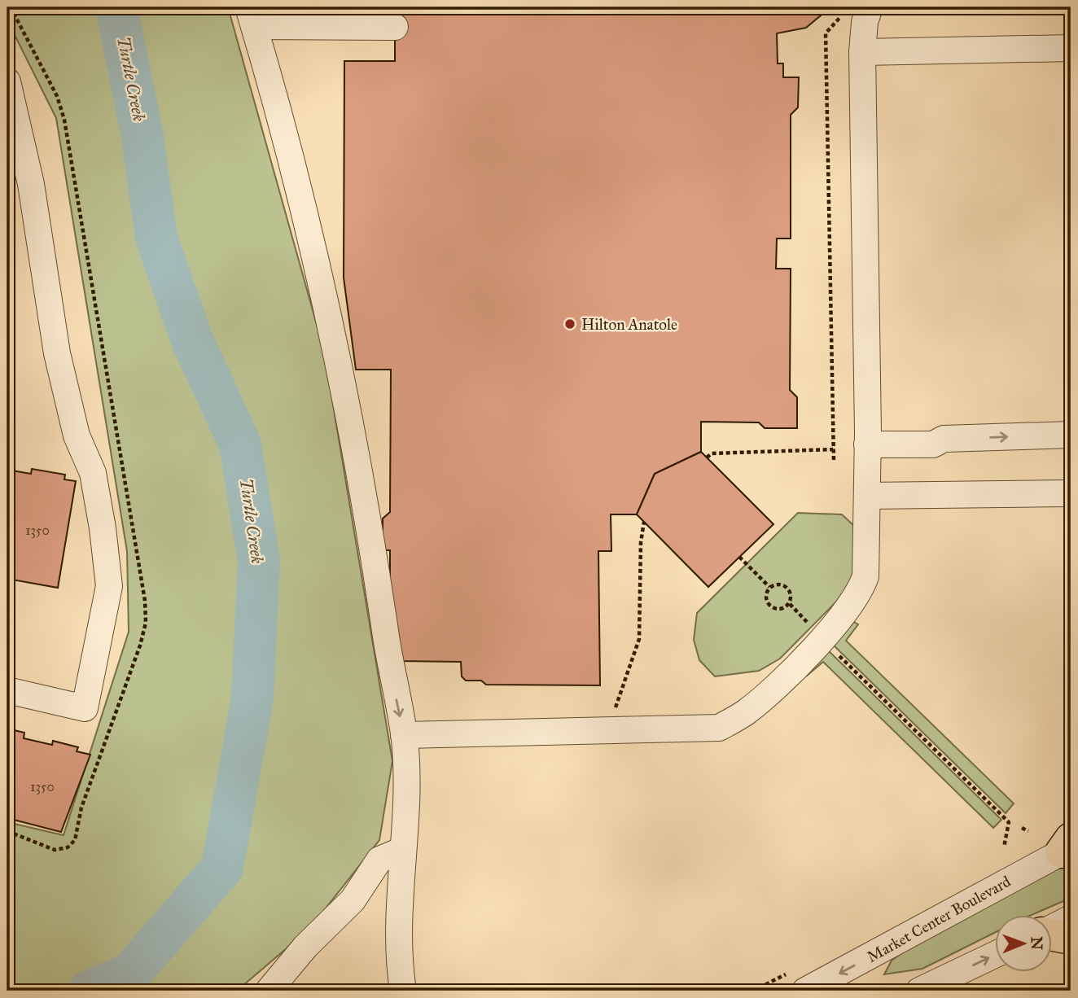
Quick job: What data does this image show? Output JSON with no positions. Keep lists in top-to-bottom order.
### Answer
{
  "streets": {
    "street": ["Market Center Boulevard"]
  },
  "water": ["Turtle Creek"],
  "places": ["Hilton Anatole"],
  "house_numbers": ["1350", "1350"],
  "north": "right"
}
